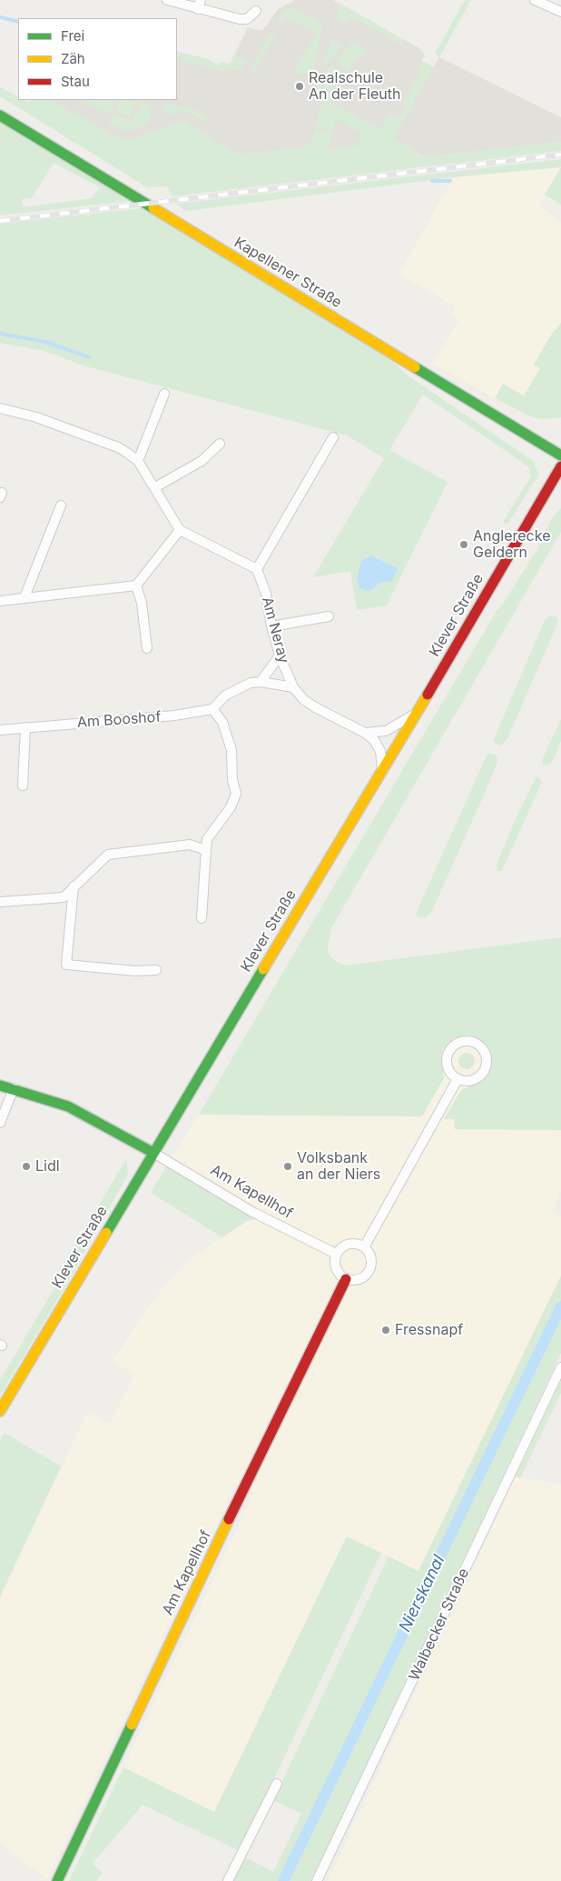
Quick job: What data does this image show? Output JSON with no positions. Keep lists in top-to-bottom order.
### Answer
{
  "streets": {
    "main road": ["Kapellener Straße", "Klever Straße", "Am Kapellhof"],
    "street": ["Am Neray", "Am Booshof", "Walbecker Straße"]
  },
  "crossings": [
    ["Klever Straße", "Am Neray"],
    ["Klever Straße", "Am Kapellhof"]
  ],
  "water": ["Nierskanal"],
  "places": [
    "Realschule An der Fleuth",
    "Anglerecke Geldern",
    "Lidl",
    "Volksbank an der Niers",
    "Fressnapf"
  ],
  "legend": ["Frei", "Zäh", "Stau"]
}
